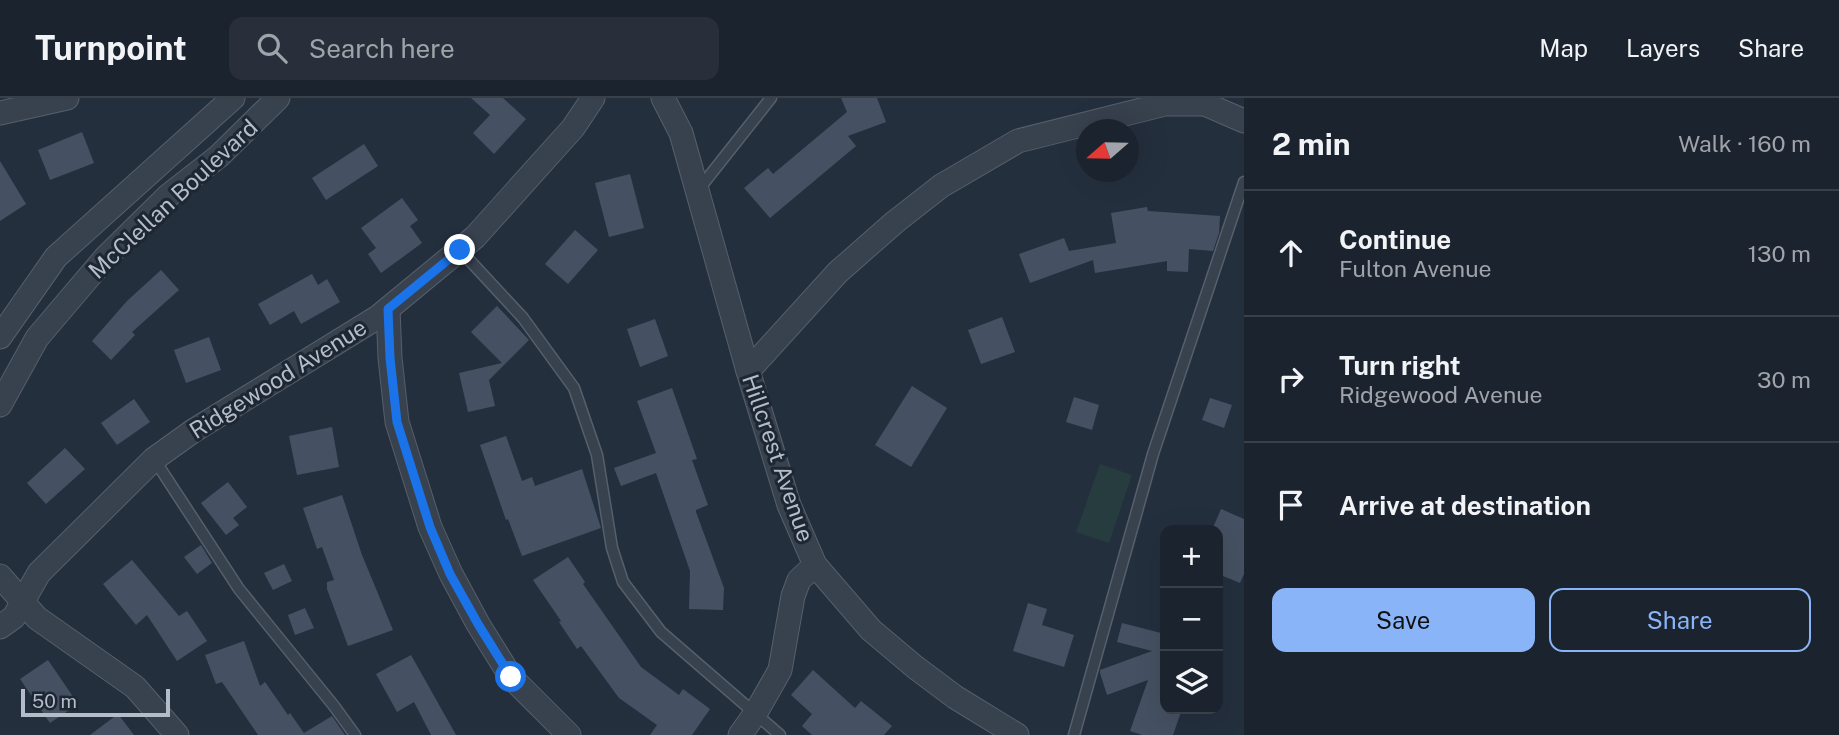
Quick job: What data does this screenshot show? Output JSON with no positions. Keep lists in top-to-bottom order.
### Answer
{
  "streets": {
    "street": ["McClellan Boulevard", "Ridgewood Avenue", "Hillcrest Avenue"]
  },
  "scale_bar": "50 m",
  "north": "left",
  "page": {
    "header": "Turnpoint",
    "search": "Search here",
    "nav": ["Map", "Layers", "Share"],
    "heading": ["2 min", "Walk · 160 m"],
    "list": [
      ["Continue", "Fulton Avenue", "130 m"],
      ["Turn right", "Ridgewood Avenue", "30 m"],
      "Arrive at destination"
    ],
    "map_buttons": ["+", "−"],
    "buttons": ["Save", "Share"],
    "scale": "50 m"
  }
}
